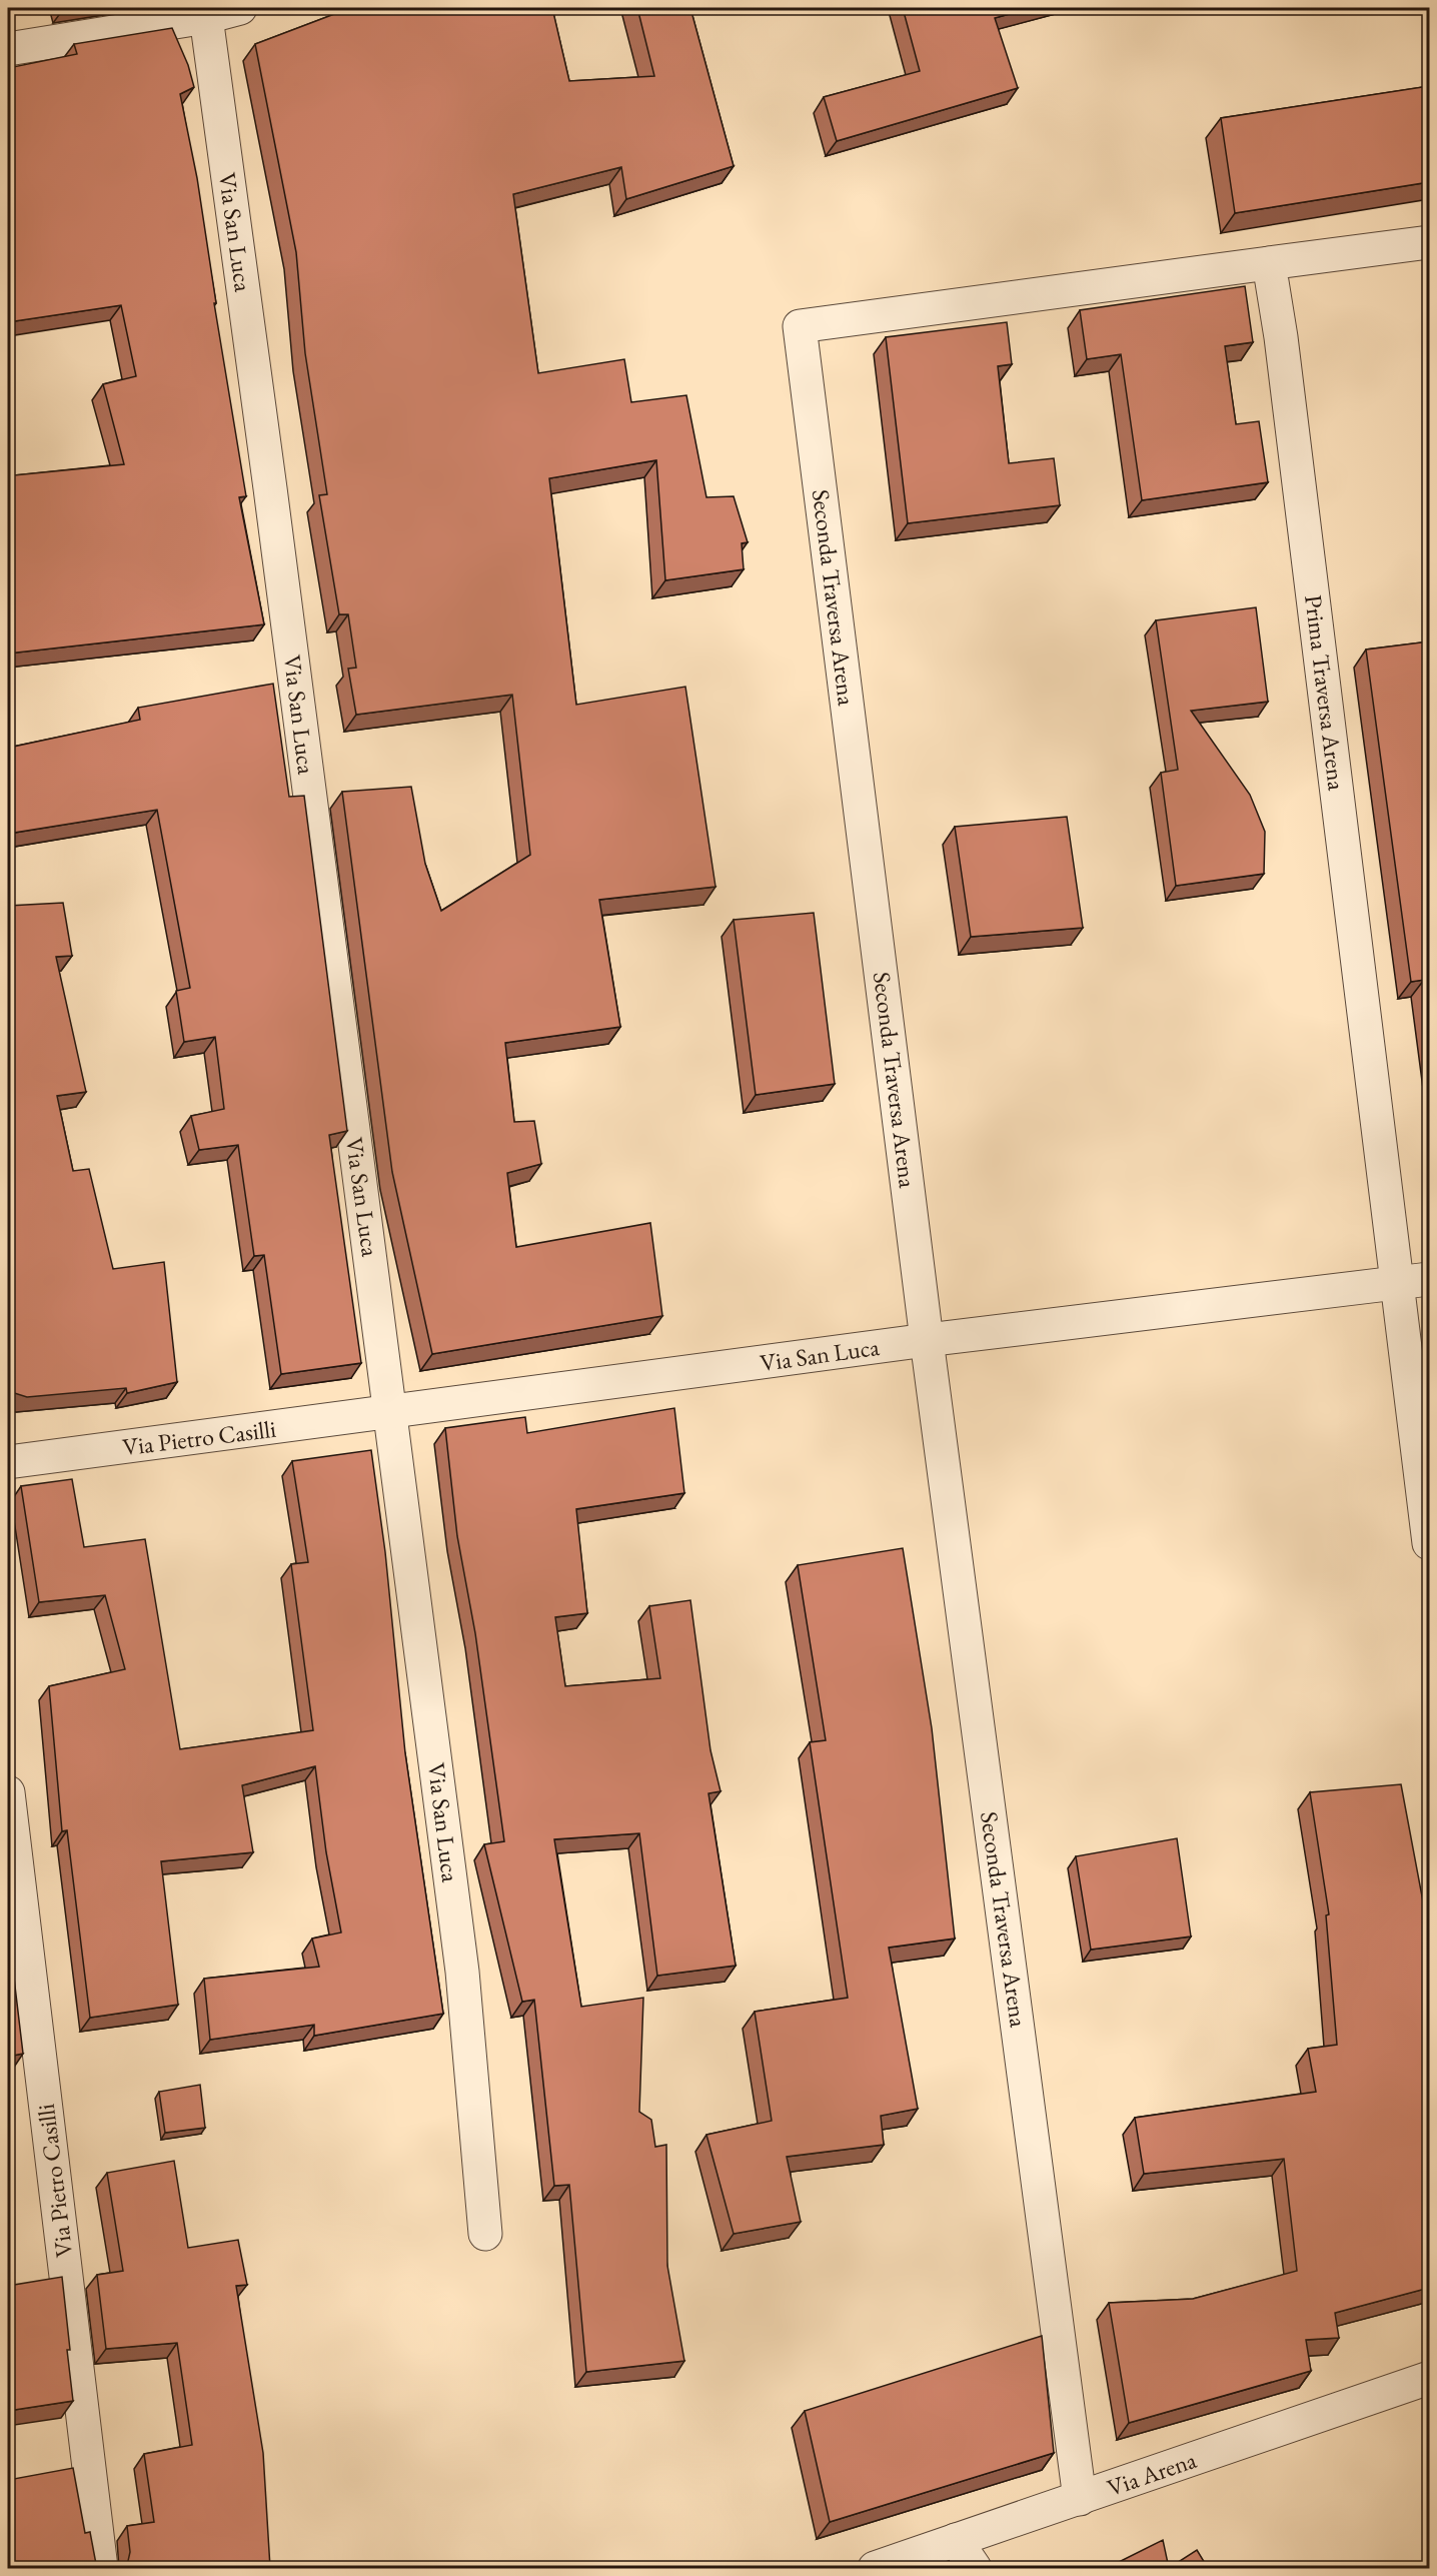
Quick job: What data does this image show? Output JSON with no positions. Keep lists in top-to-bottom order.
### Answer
{
  "streets": {
    "street": [
      "Via San Luca",
      "Seconda Traversa Arena",
      "Prima Traversa Arena",
      "Via Pietro Casilli",
      "Via Arena"
    ]
  },
  "crossings": [
    ["Via San Luca", "Seconda Traversa Arena"],
    ["Via San Luca", "Via Pietro Casilli"],
    ["Seconda Traversa Arena", "Prima Traversa Arena"],
    ["Seconda Traversa Arena", "Via Arena"]
  ]
}
